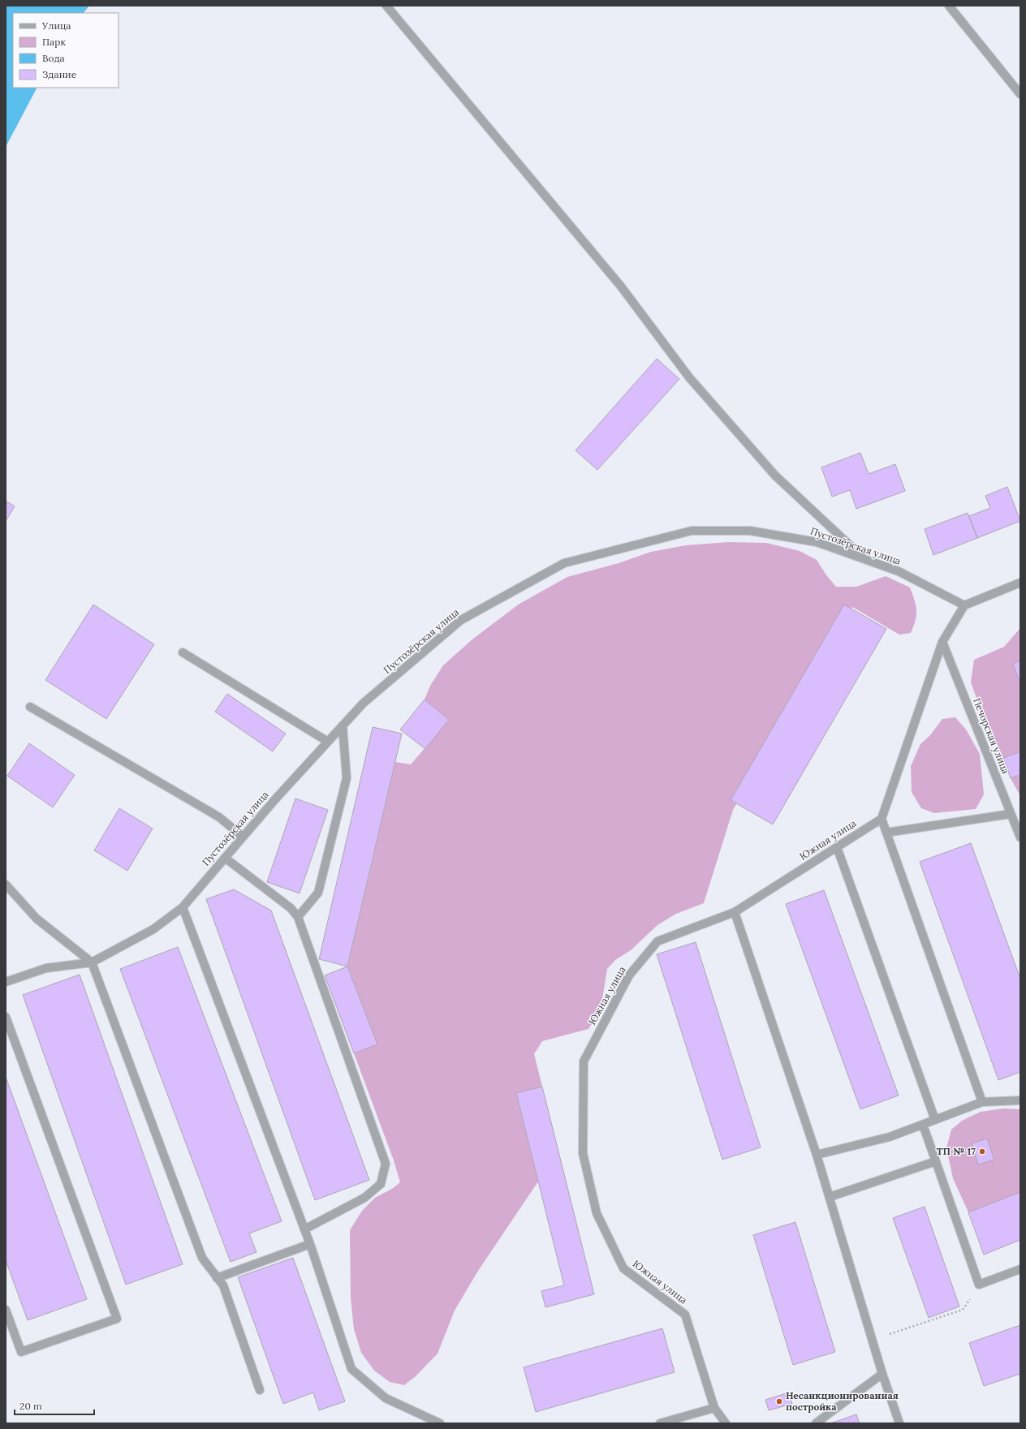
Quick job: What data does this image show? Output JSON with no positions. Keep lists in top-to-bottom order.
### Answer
{
  "streets": {
    "street": ["Пустозёрская улица", "Печорская улица", "Южная улица"]
  },
  "places": ["ТП № 17", "Несанкционированная постройка"],
  "legend": [
    "Улица",
    "Парк",
    "Вода",
    "Здание"
  ],
  "scale_bar": "20 m"
}
